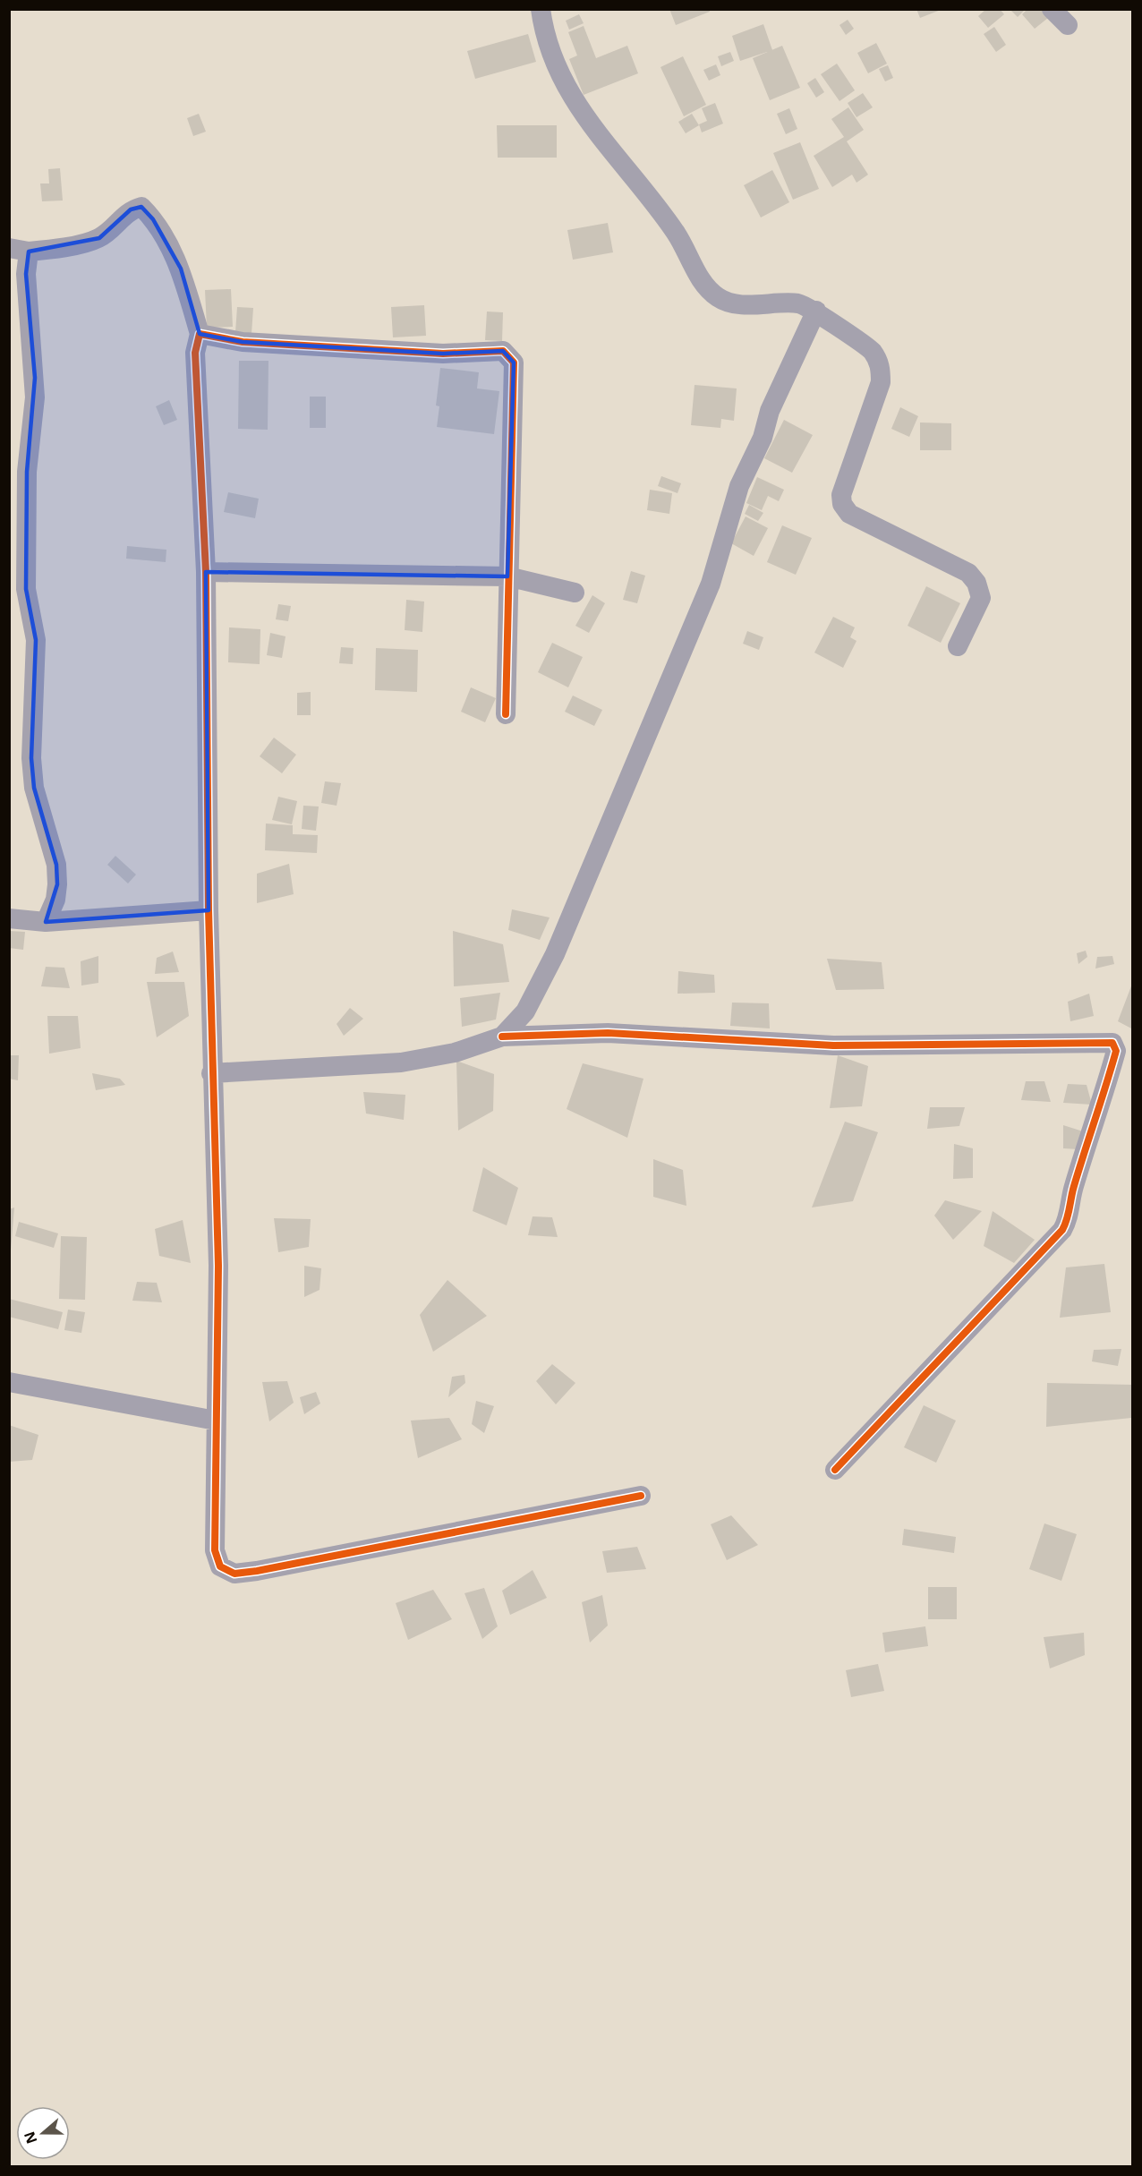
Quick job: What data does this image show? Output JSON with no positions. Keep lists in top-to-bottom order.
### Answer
{
  "north": "left"
}
